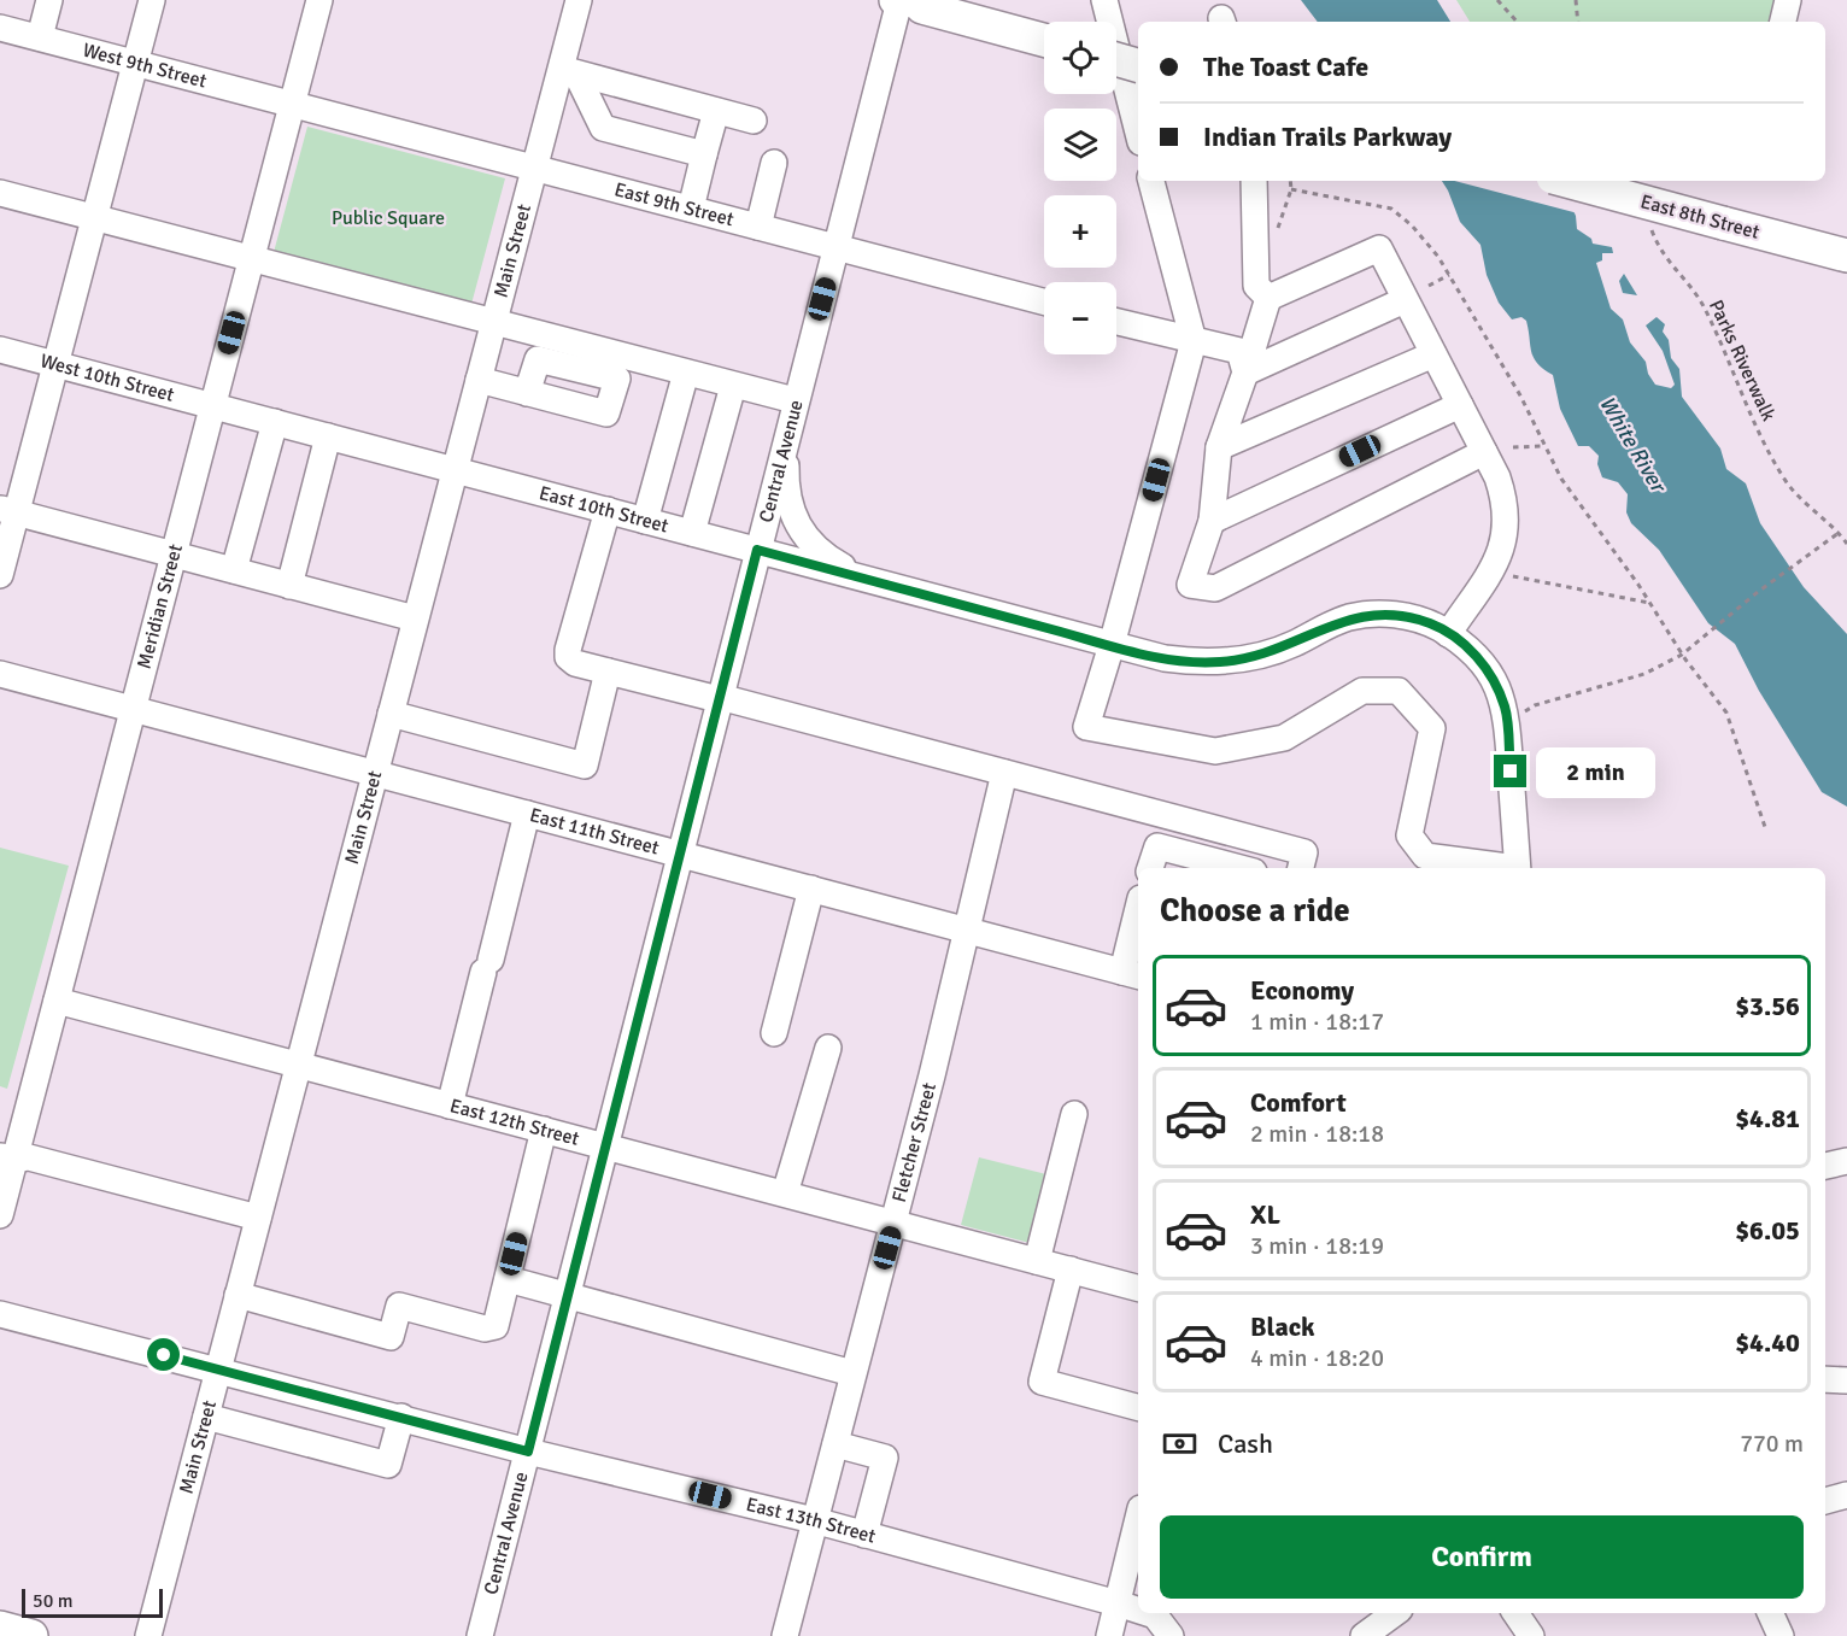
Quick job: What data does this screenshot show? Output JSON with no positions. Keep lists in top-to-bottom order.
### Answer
{
  "streets": {
    "main road": ["East 8th Street"],
    "street": [
      "West 9th Street",
      "East 9th Street",
      "Main Street",
      "West 10th Street",
      "Central Avenue",
      "East 10th Street",
      "Meridian Street",
      "East 11th Street",
      "East 12th Street",
      "Fletcher Street",
      "East 13th Street"
    ],
    "path": ["Parks Riverwalk"]
  },
  "crossings": [
    ["West 9th Street", "East 9th Street"],
    ["West 9th Street", "Meridian Street"],
    ["East 9th Street", "Main Street"],
    ["East 9th Street", "Central Avenue"],
    ["East 9th Street", "Meridian Street"],
    ["Main Street", "East 10th Street"],
    ["Main Street", "East 11th Street"],
    ["Main Street", "East 12th Street"],
    ["Main Street", "East 13th Street"],
    ["West 10th Street", "East 10th Street"],
    ["West 10th Street", "Meridian Street"],
    ["Central Avenue", "East 10th Street"],
    ["Central Avenue", "East 11th Street"],
    ["Central Avenue", "East 12th Street"],
    ["Central Avenue", "East 13th Street"],
    ["East 10th Street", "Meridian Street"],
    ["Meridian Street", "East 11th Street"],
    ["Meridian Street", "East 12th Street"],
    ["East 11th Street", "Fletcher Street"],
    ["East 12th Street", "Fletcher Street"],
    ["Fletcher Street", "East 13th Street"]
  ],
  "water": ["White River"],
  "parks": ["Public Square"],
  "scale_bar": "50 m",
  "page": {
    "map_buttons": ["+", "−"],
    "banner": ["The Toast Cafe", "Indian Trails Parkway"],
    "bubble": "2 min",
    "heading": "Choose a ride",
    "list": [
      {
        "name": "Economy",
        "note": "1 min · 18:17",
        "value": "$3.56"
      },
      {
        "name": "Comfort",
        "note": "2 min · 18:18",
        "value": "$4.81"
      },
      {
        "name": "XL",
        "note": "3 min · 18:19",
        "value": "$6.05"
      },
      {
        "name": "Black",
        "note": "4 min · 18:20",
        "value": "$4.40"
      }
    ],
    "pay": ["Cash", "770 m"],
    "buttons": "Confirm",
    "scale": "50 m"
  }
}
